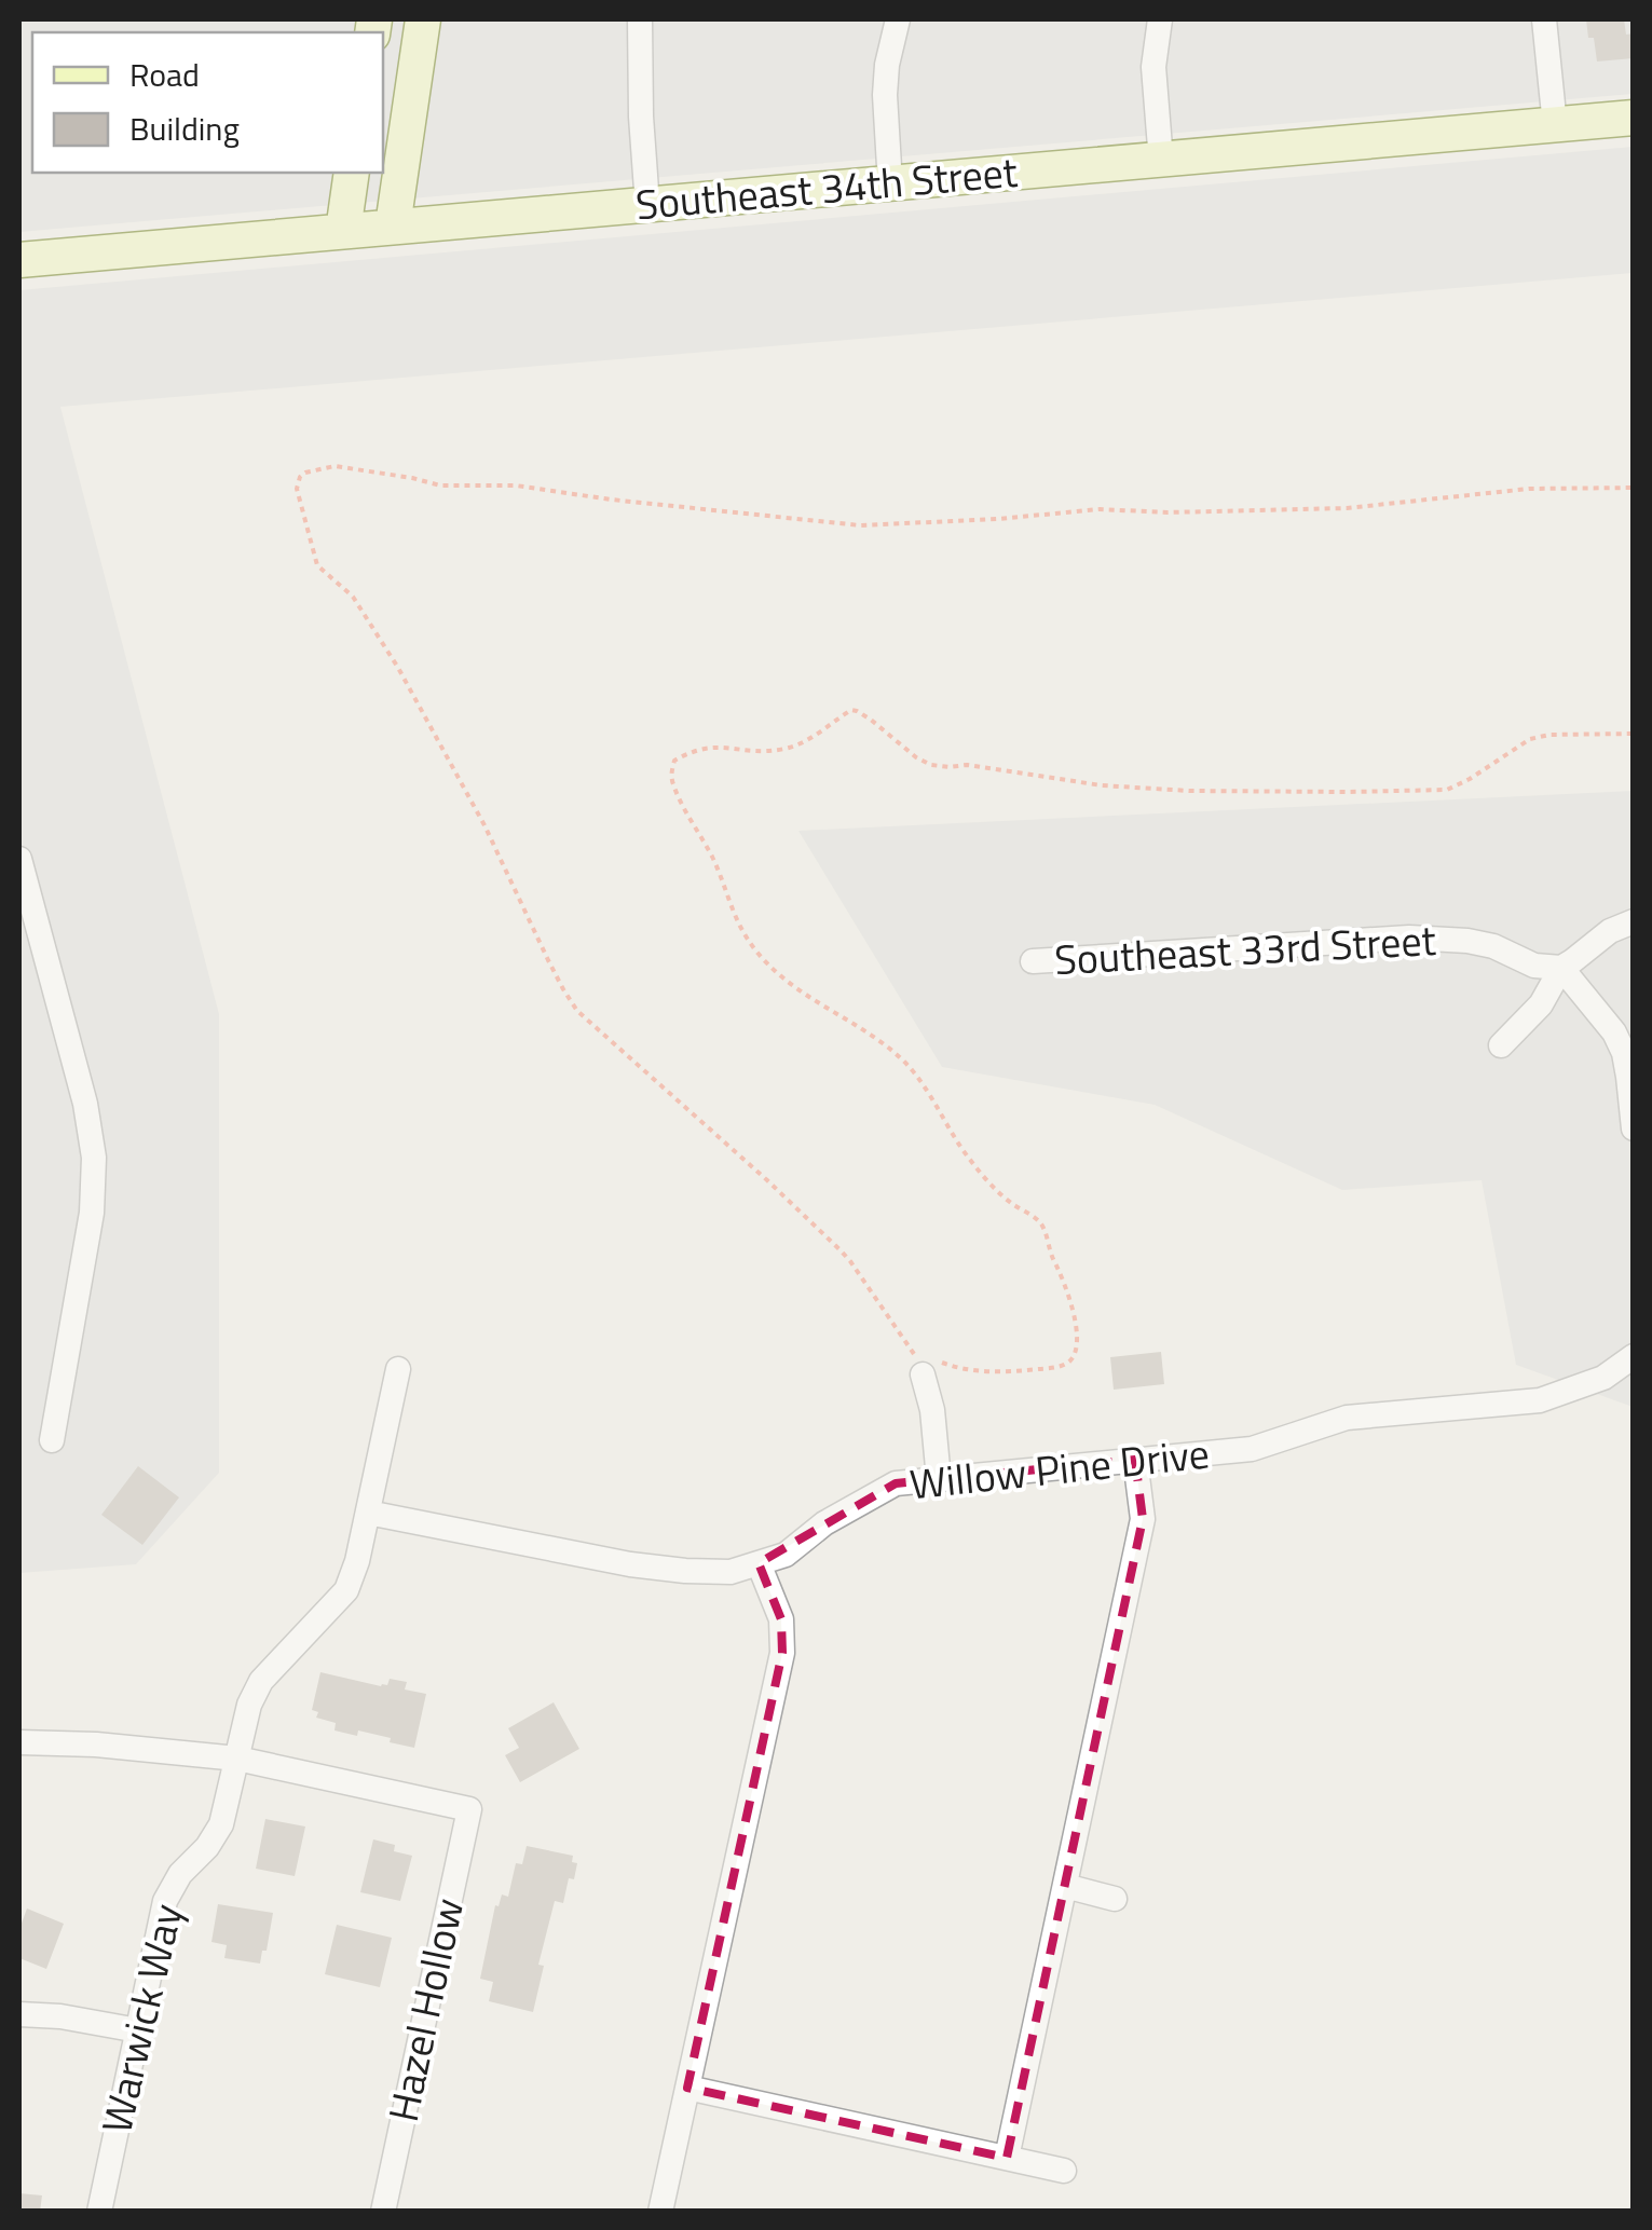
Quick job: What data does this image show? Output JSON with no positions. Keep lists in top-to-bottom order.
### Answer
{
  "streets": {
    "street": [
      "Southeast 34th Street",
      "Southeast 33rd Street",
      "Willow Pine Drive",
      "Hazel Hollow",
      "Warwick Way"
    ]
  },
  "crossings": [
    ["Willow Pine Drive", "Warwick Way"],
    ["Hazel Hollow", "Warwick Way"]
  ],
  "legend": ["Road", "Building"]
}
